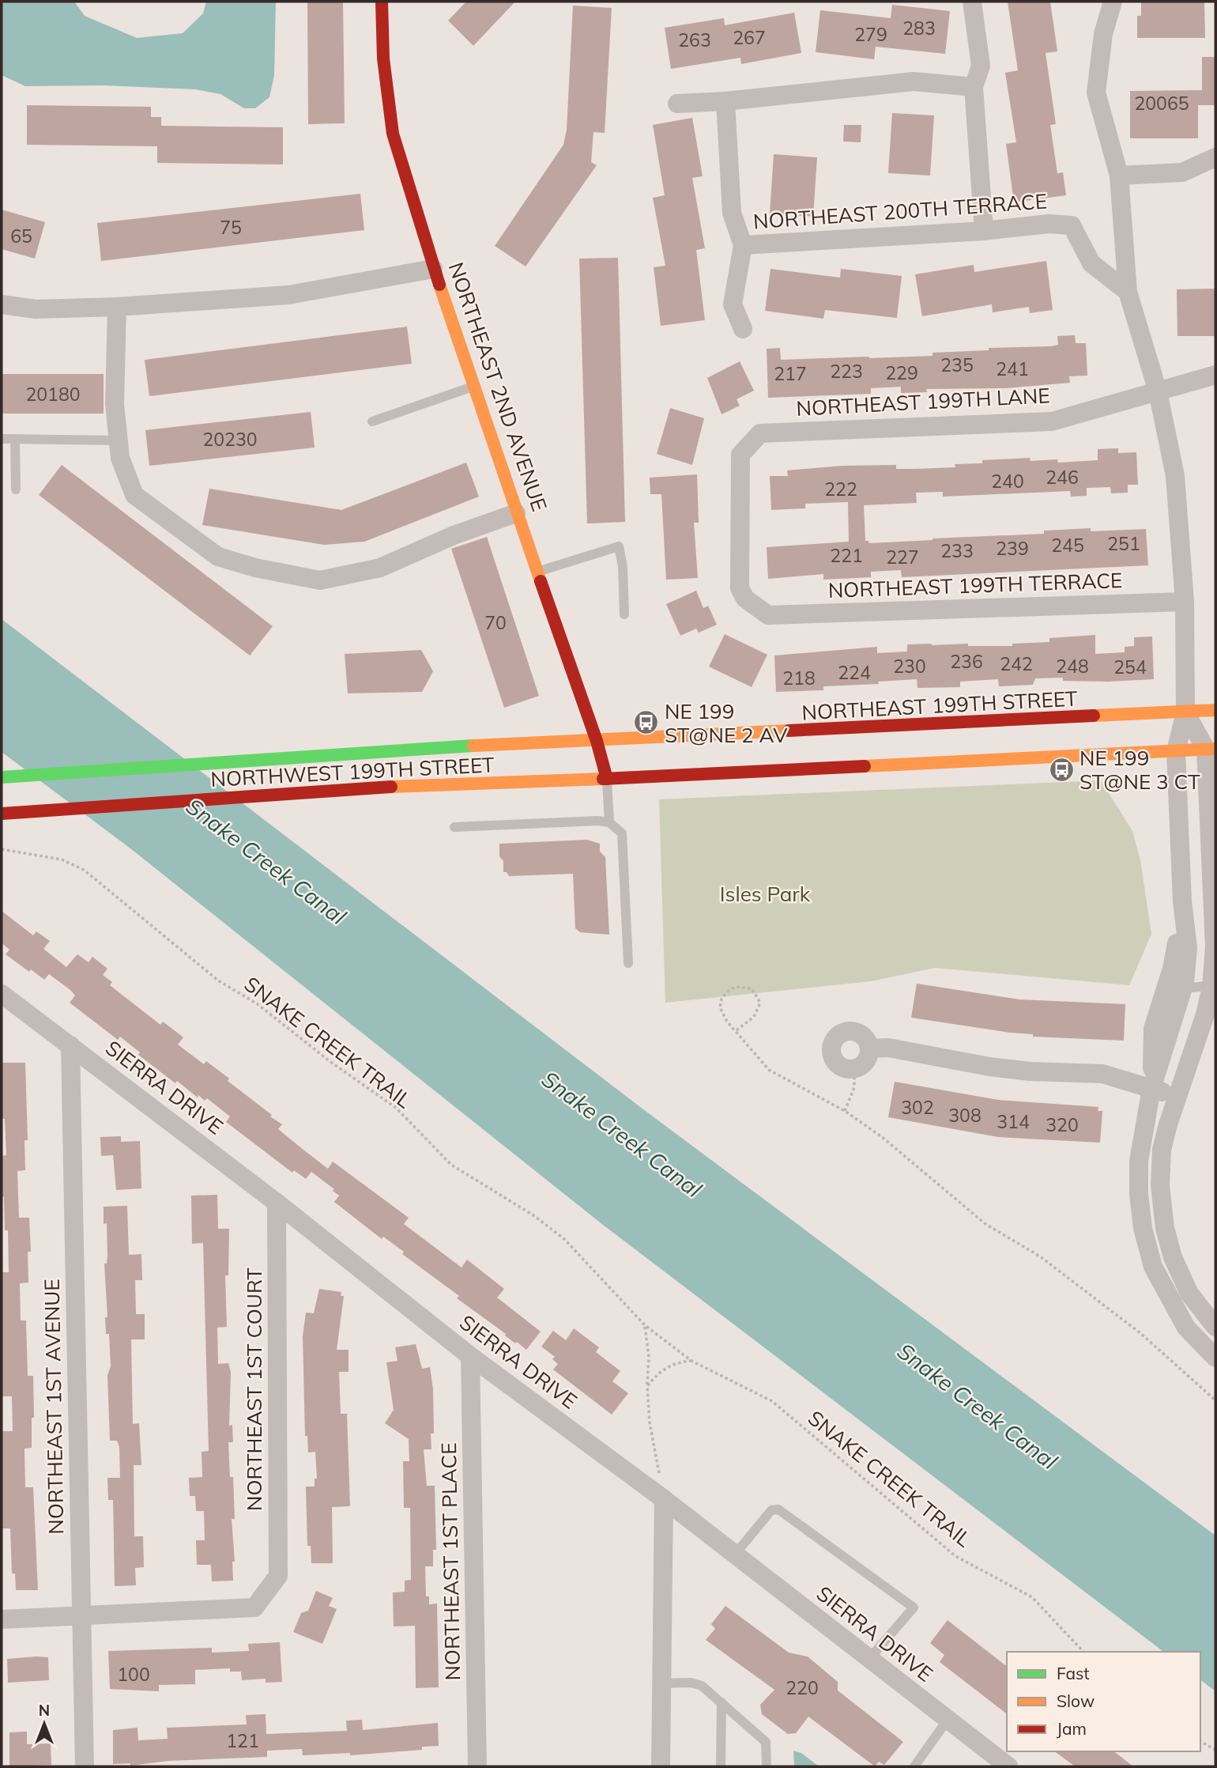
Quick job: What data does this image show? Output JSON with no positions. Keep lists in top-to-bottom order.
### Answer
{
  "streets": {
    "main road": ["NORTHEAST 2ND AVENUE", "NORTHEAST 199TH STREET", "NORTHWEST 199TH STREET"],
    "street": [
      "NORTHEAST 200TH TERRACE",
      "NORTHEAST 199TH LANE",
      "NORTHEAST 199TH TERRACE",
      "SIERRA DRIVE",
      "NORTHEAST 1ST COURT",
      "NORTHEAST 1ST AVENUE",
      "NORTHEAST 1ST PLACE"
    ],
    "path": ["SNAKE CREEK TRAIL"]
  },
  "crossings": [
    ["NORTHEAST 2ND AVENUE", "NORTHEAST 199TH STREET"],
    ["NORTHEAST 2ND AVENUE", "NORTHWEST 199TH STREET"],
    ["NORTHEAST 199TH LANE", "NORTHEAST 199TH TERRACE"],
    ["NORTHEAST 199TH STREET", "NORTHWEST 199TH STREET"],
    ["SIERRA DRIVE", "NORTHEAST 1ST COURT"],
    ["SIERRA DRIVE", "NORTHEAST 1ST AVENUE"],
    ["SIERRA DRIVE", "NORTHEAST 1ST PLACE"],
    ["NORTHEAST 1ST COURT", "NORTHEAST 1ST AVENUE"]
  ],
  "water": ["Snake Creek Canal"],
  "parks": ["Isles Park"],
  "places": {
    "bus stop": ["NE 199 ST@NE 2 AV", "NE 199 ST@NE 3 CT"]
  },
  "house_numbers": [
    "283",
    "279",
    "267",
    "263",
    "20065",
    "75",
    "65",
    "235",
    "241",
    "223",
    "229",
    "217",
    "20180",
    "20230",
    "246",
    "240",
    "222",
    "251",
    "245",
    "239",
    "233",
    "221",
    "227",
    "70",
    "236",
    "242",
    "230",
    "248",
    "254",
    "224",
    "218",
    "302",
    "308",
    "314",
    "320",
    "100",
    "220",
    "121"
  ],
  "legend": ["Fast", "Slow", "Jam"],
  "north": "top"
}
